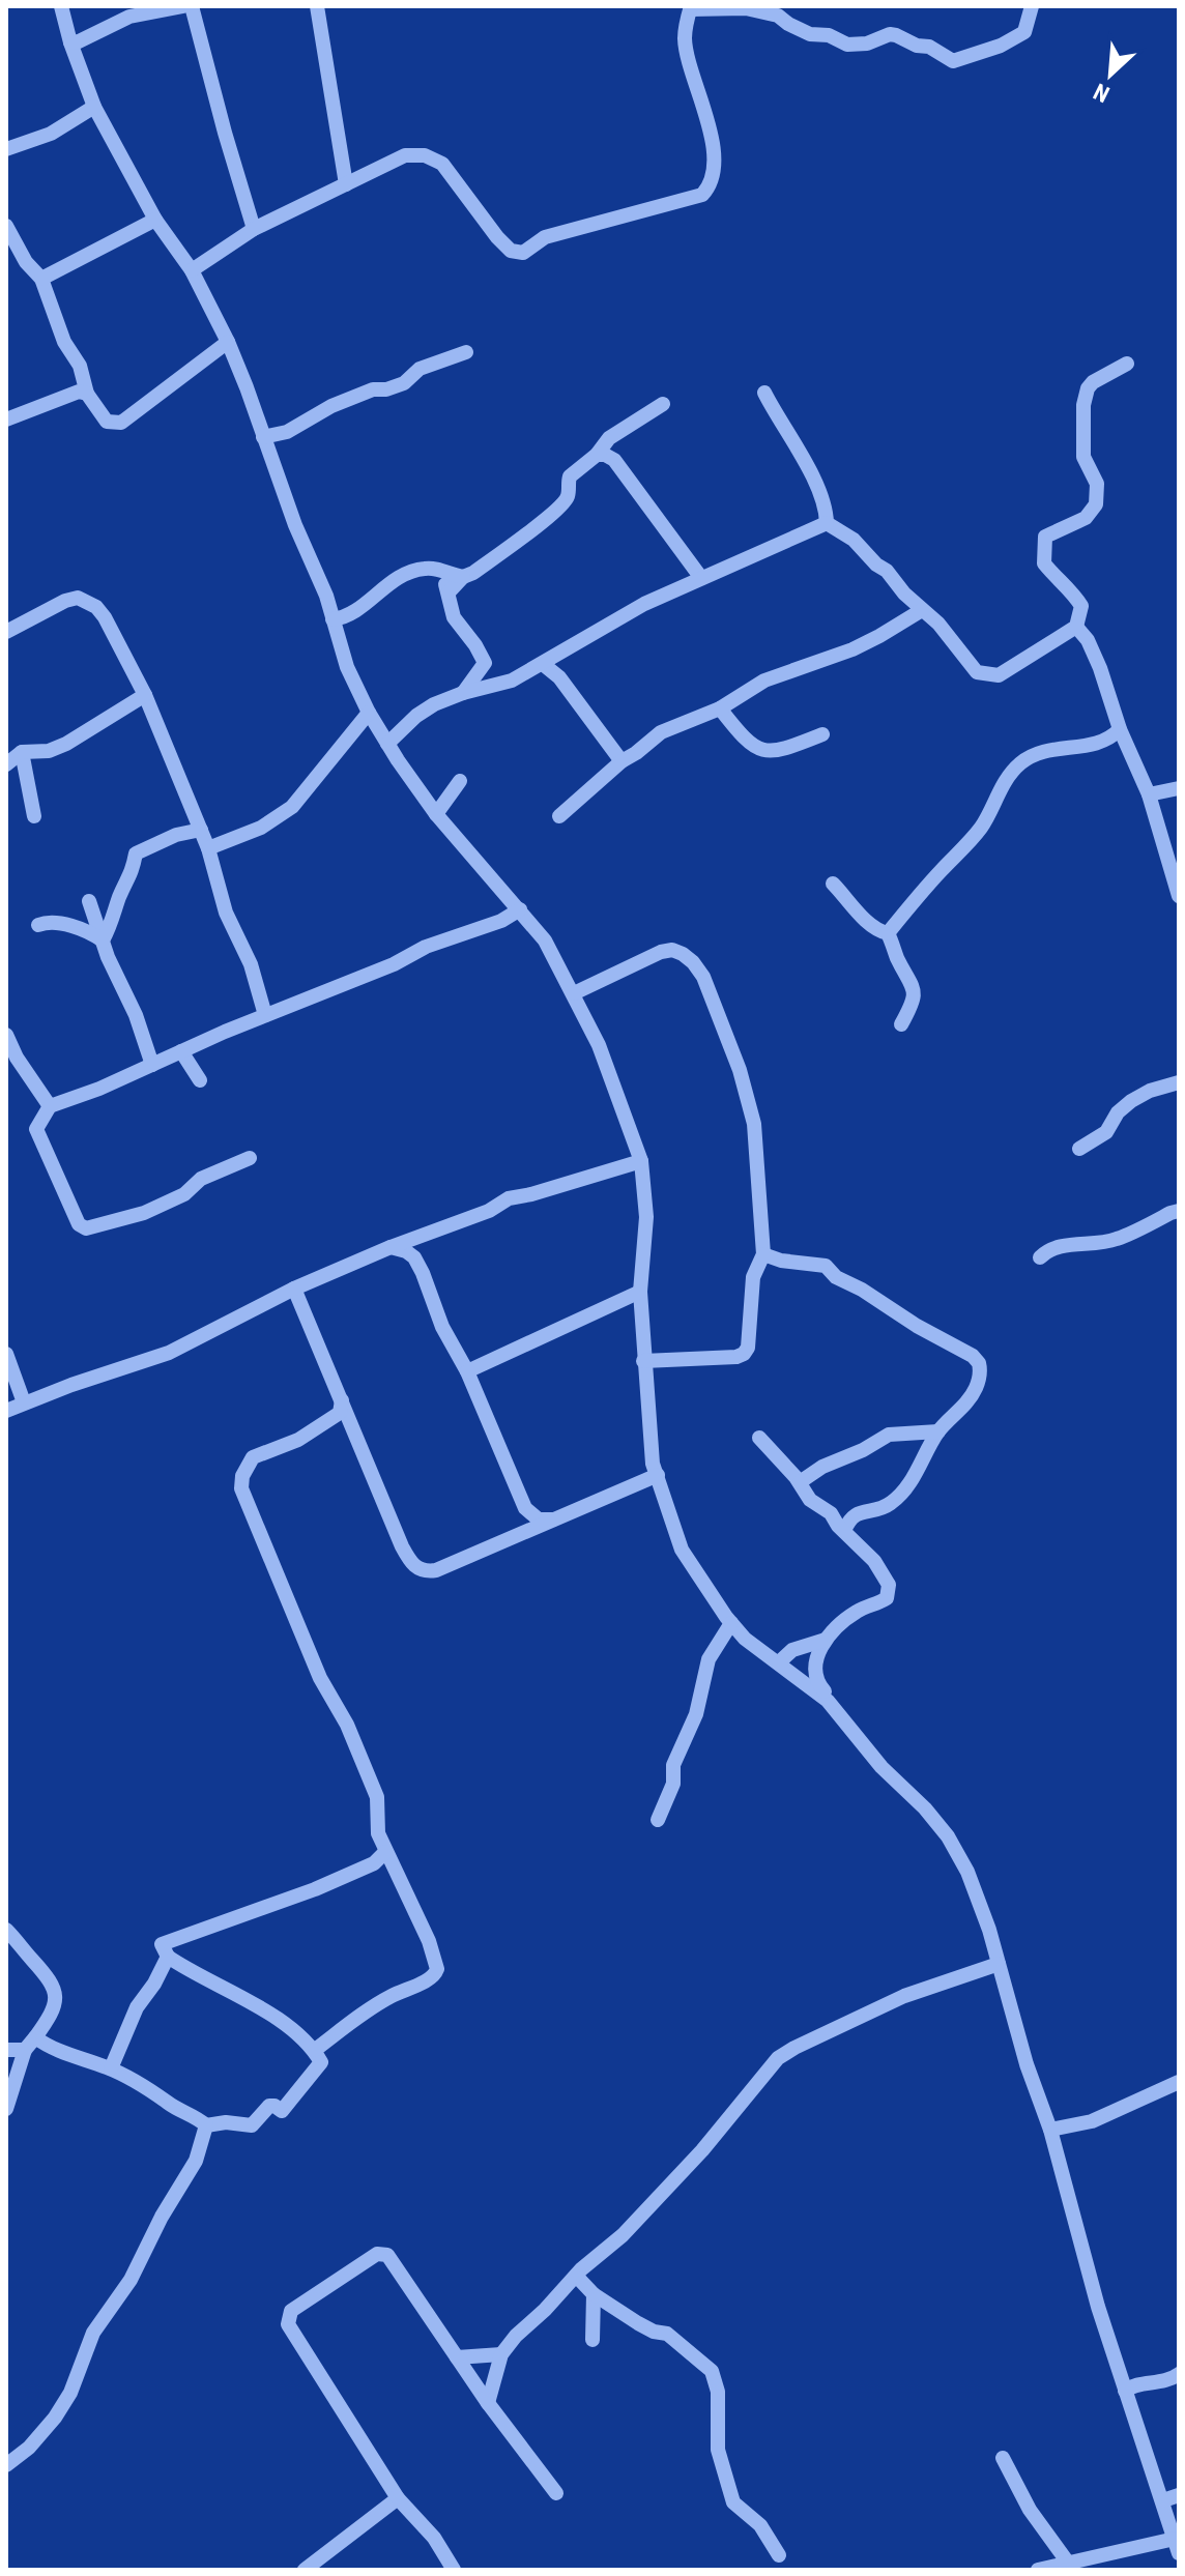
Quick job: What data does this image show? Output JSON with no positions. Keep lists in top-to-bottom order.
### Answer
{
  "north": "bottom left"
}
